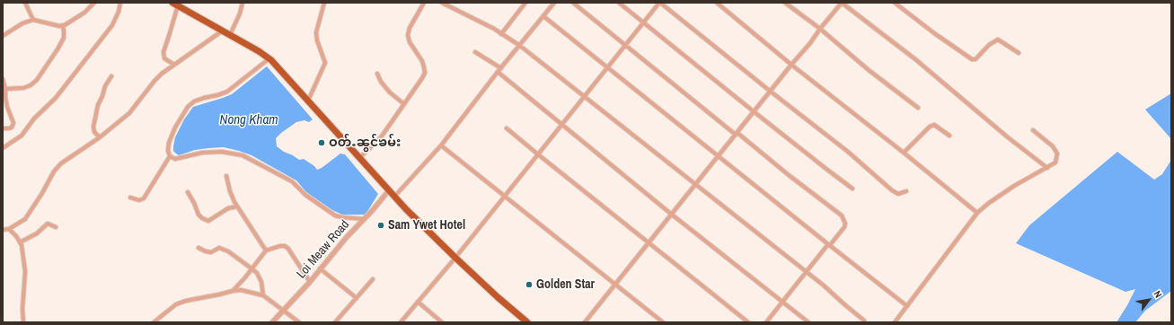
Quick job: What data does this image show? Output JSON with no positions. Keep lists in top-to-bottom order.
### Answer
{
  "streets": {
    "street": ["Loi Meaw Road"]
  },
  "water": ["Nong Kham"],
  "places": ["ဝတ်ႉၼွင်ၶမ်း", "Sam Ywet Hotel", "Golden Star"],
  "north": "top right"
}
